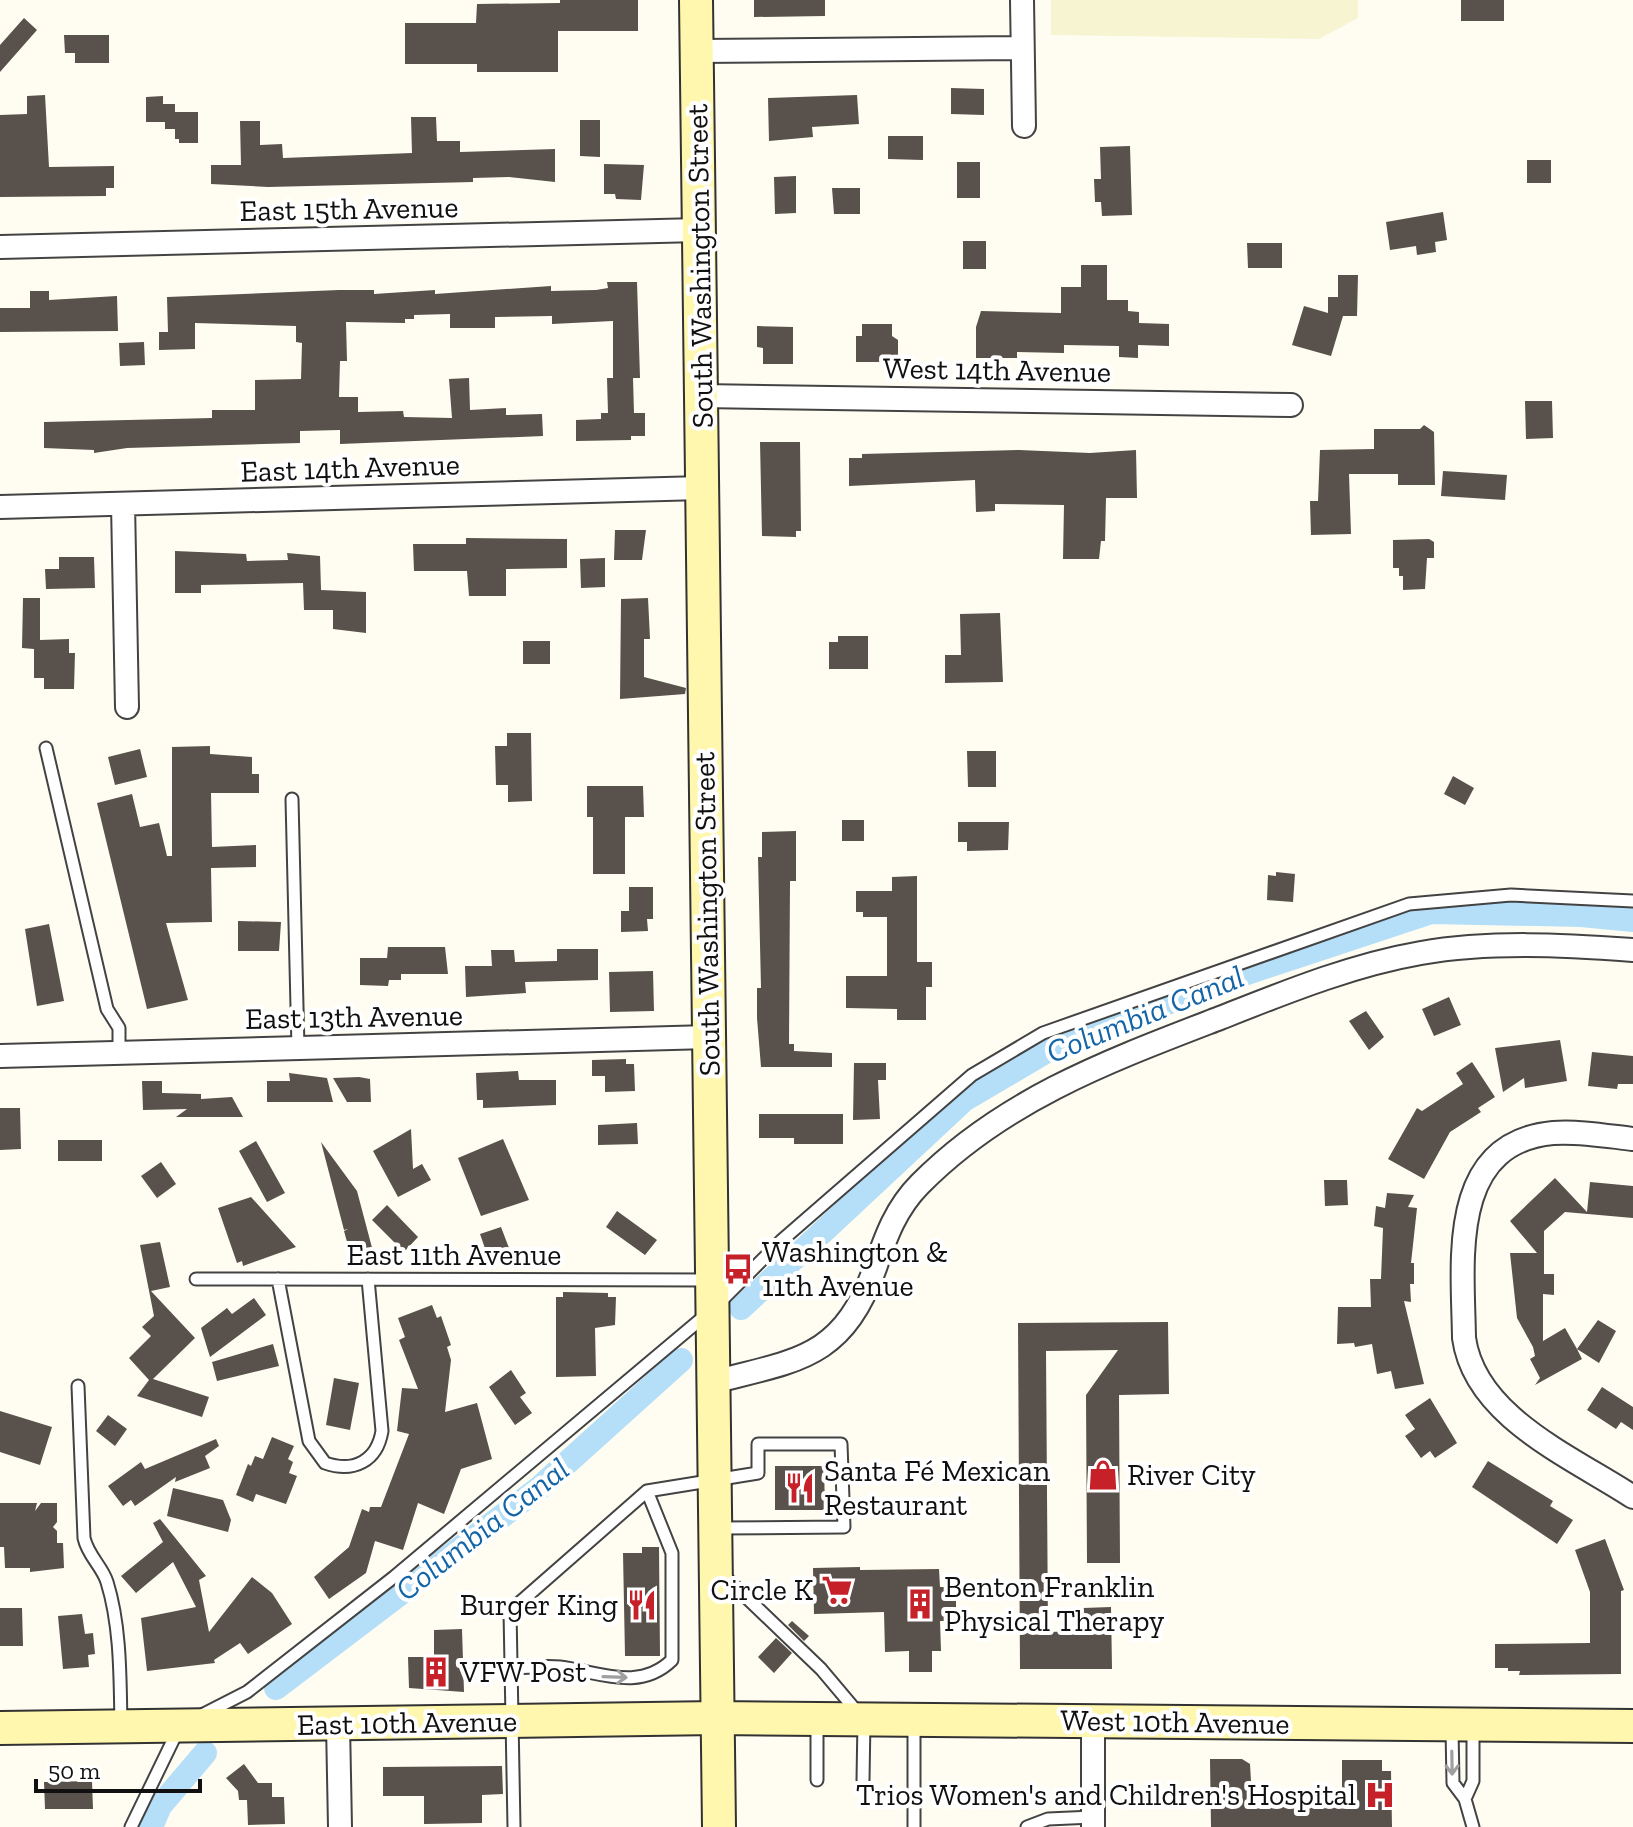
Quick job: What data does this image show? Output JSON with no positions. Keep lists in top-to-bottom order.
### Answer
{
  "streets": {
    "main road": ["South Washington Street", "West 10th Avenue", "East 10th Avenue"],
    "street": [
      "East 15th Avenue",
      "West 14th Avenue",
      "East 14th Avenue",
      "East 13th Avenue"
    ],
    "lane": ["East 11th Avenue"]
  },
  "crossings": [
    ["East 15th Avenue", "South Washington Street"],
    ["South Washington Street", "West 14th Avenue"],
    ["South Washington Street", "East 14th Avenue"],
    ["South Washington Street", "East 13th Avenue"],
    ["South Washington Street", "East 11th Avenue"],
    ["South Washington Street", "West 10th Avenue"],
    ["South Washington Street", "East 10th Avenue"],
    ["West 10th Avenue", "East 10th Avenue"]
  ],
  "water": ["Columbia Canal"],
  "places": {
    "bus stop": ["Washington & 11th Avenue"],
    "shop": ["River City"],
    "restaurant": ["Santa Fé Mexican Restaurant", "Burger King"],
    "supermarket": ["Circle K"],
    "building": ["Benton Franklin Physical Therapy", "VFW Post"],
    "hospital": ["Trios Women's and Children's Hospital"]
  },
  "scale_bar": "50 m"
}
